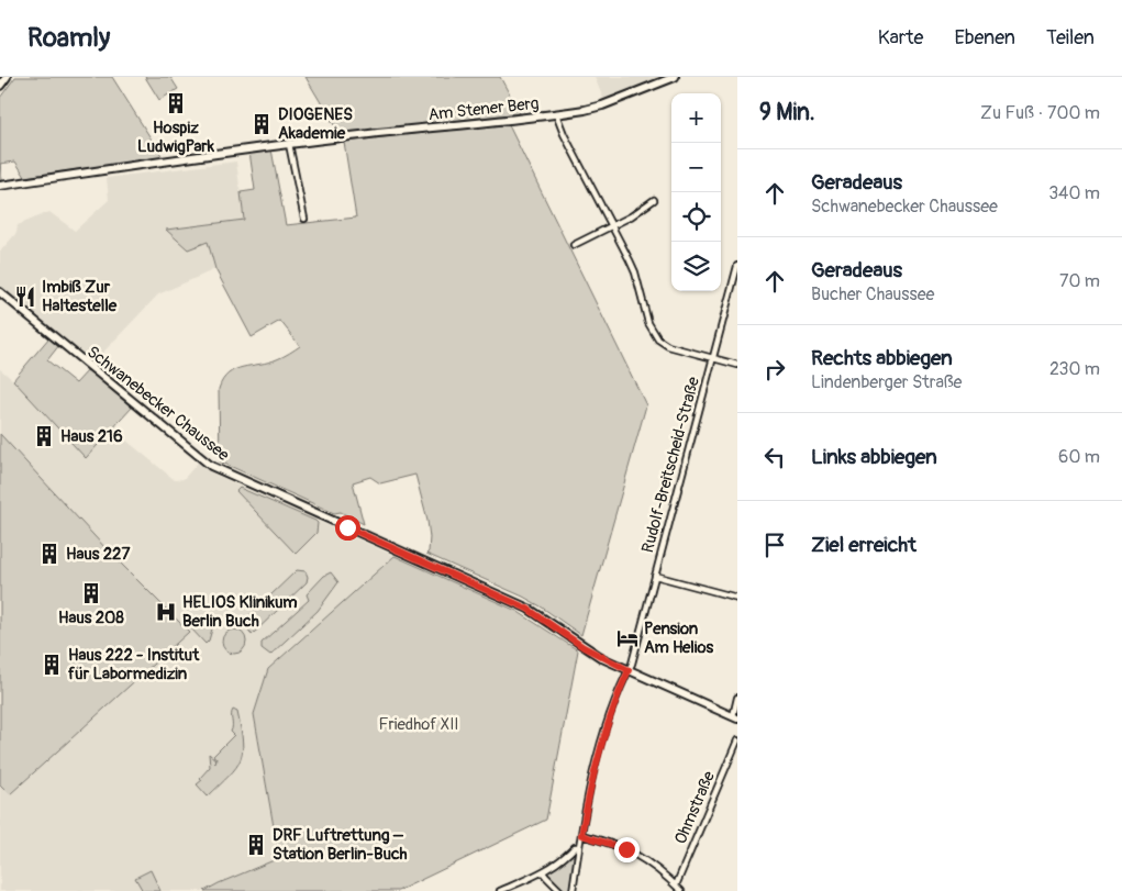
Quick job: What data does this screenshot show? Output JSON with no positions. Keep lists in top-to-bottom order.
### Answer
{
  "streets": {
    "main road": ["Am Stener Berg", "Schwanebecker Chaussee"],
    "street": ["Rudolf-Breitscheid-Straße", "Ohmstraße"]
  },
  "crossings": [
    ["Schwanebecker Chaussee", "Rudolf-Breitscheid-Straße"]
  ],
  "parks": ["Friedhof XII"],
  "places": {
    "building": [
      "Hospiz LudwigPark",
      "DIOGENES Akademie",
      "Haus 216",
      "Haus 227",
      "Haus 208",
      "Haus 222 - Institut für Labormedizin",
      "DRF Luftrettung – Station Berlin-Buch"
    ],
    "restaurant": ["Imbiß Zur Haltestelle"],
    "hospital": ["HELIOS Klinikum Berlin Buch"],
    "hotel": ["Pension Am Helios"]
  },
  "page": {
    "header": "Roamly",
    "nav": ["Karte", "Ebenen", "Teilen"],
    "heading": ["9 Min.", "Zu Fuß · 700 m"],
    "map_buttons": ["+", "−"],
    "list": [
      ["Geradeaus", "Schwanebecker Chaussee", "340 m"],
      ["Geradeaus", "Bucher Chaussee", "70 m"],
      ["Rechts abbiegen", "Lindenberger Straße", "230 m"],
      ["Links abbiegen", "60 m"],
      "Ziel erreicht"
    ]
  }
}
